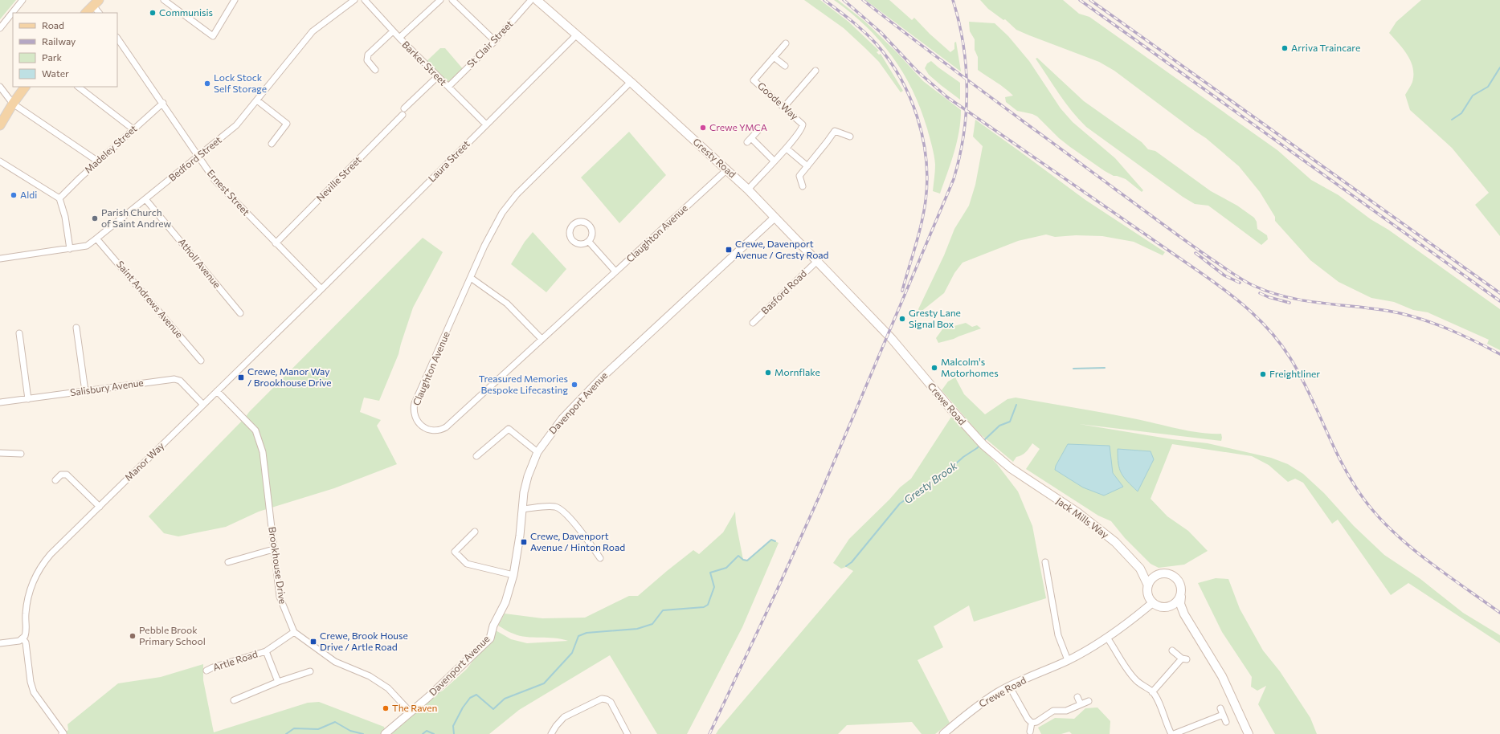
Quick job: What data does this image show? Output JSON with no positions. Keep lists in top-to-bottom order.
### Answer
{
  "streets": {
    "main road": ["Gresty Road", "Crewe Road", "Jack Mills Way"],
    "street": [
      "St Clair Street",
      "Barker Street",
      "Goode Way",
      "Madeley Street",
      "Bedford Street",
      "Laura Street",
      "Neville Street",
      "Ernest Street",
      "Claughton Avenue",
      "Atholl Avenue",
      "Basford Road",
      "Saint Andrews Avenue",
      "Salisbury Avenue",
      "Davenport Avenue",
      "Manor Way",
      "Brookhouse Drive",
      "Artle Road"
    ]
  },
  "crossings": [
    ["St Clair Street", "Barker Street"],
    ["Barker Street", "Laura Street"],
    ["Goode Way", "Gresty Road"],
    ["Madeley Street", "Ernest Street"],
    ["Gresty Road", "Laura Street"],
    ["Gresty Road", "Claughton Avenue"],
    ["Gresty Road", "Basford Road"],
    ["Gresty Road", "Davenport Avenue"],
    ["Gresty Road", "Crewe Road"],
    ["Bedford Street", "Ernest Street"],
    ["Bedford Street", "Atholl Avenue"],
    ["Bedford Street", "Saint Andrews Avenue"],
    ["Laura Street", "Ernest Street"],
    ["Laura Street", "Manor Way"],
    ["Neville Street", "Ernest Street"],
    ["Ernest Street", "Manor Way"],
    ["Salisbury Avenue", "Manor Way"],
    ["Davenport Avenue", "Brookhouse Drive"],
    ["Crewe Road", "Jack Mills Way"],
    ["Manor Way", "Brookhouse Drive"],
    ["Brookhouse Drive", "Artle Road"]
  ],
  "water": ["Gresty Brook"],
  "places": {
    "other": [
      "Communisis",
      "Arriva Traincare",
      "Lock Stock Self Storage",
      "Crewe YMCA",
      "Aldi",
      "Parish Church of Saint Andrew",
      "Gresty Lane Signal Box",
      "Malcolm's Motorhomes",
      "Mornflake",
      "Freightliner",
      "Treasured Memories Bespoke Lifecasting",
      "Pebble Brook Primary School",
      "The Raven"
    ],
    "transit": [
      "Crewe, Davenport Avenue / Gresty Road",
      "Crewe, Manor Way / Brookhouse Drive",
      "Crewe, Davenport Avenue / Hinton Road",
      "Crewe, Brook House Drive / Artle Road"
    ]
  },
  "legend": [
    "Road",
    "Railway",
    "Park",
    "Water"
  ]
}
